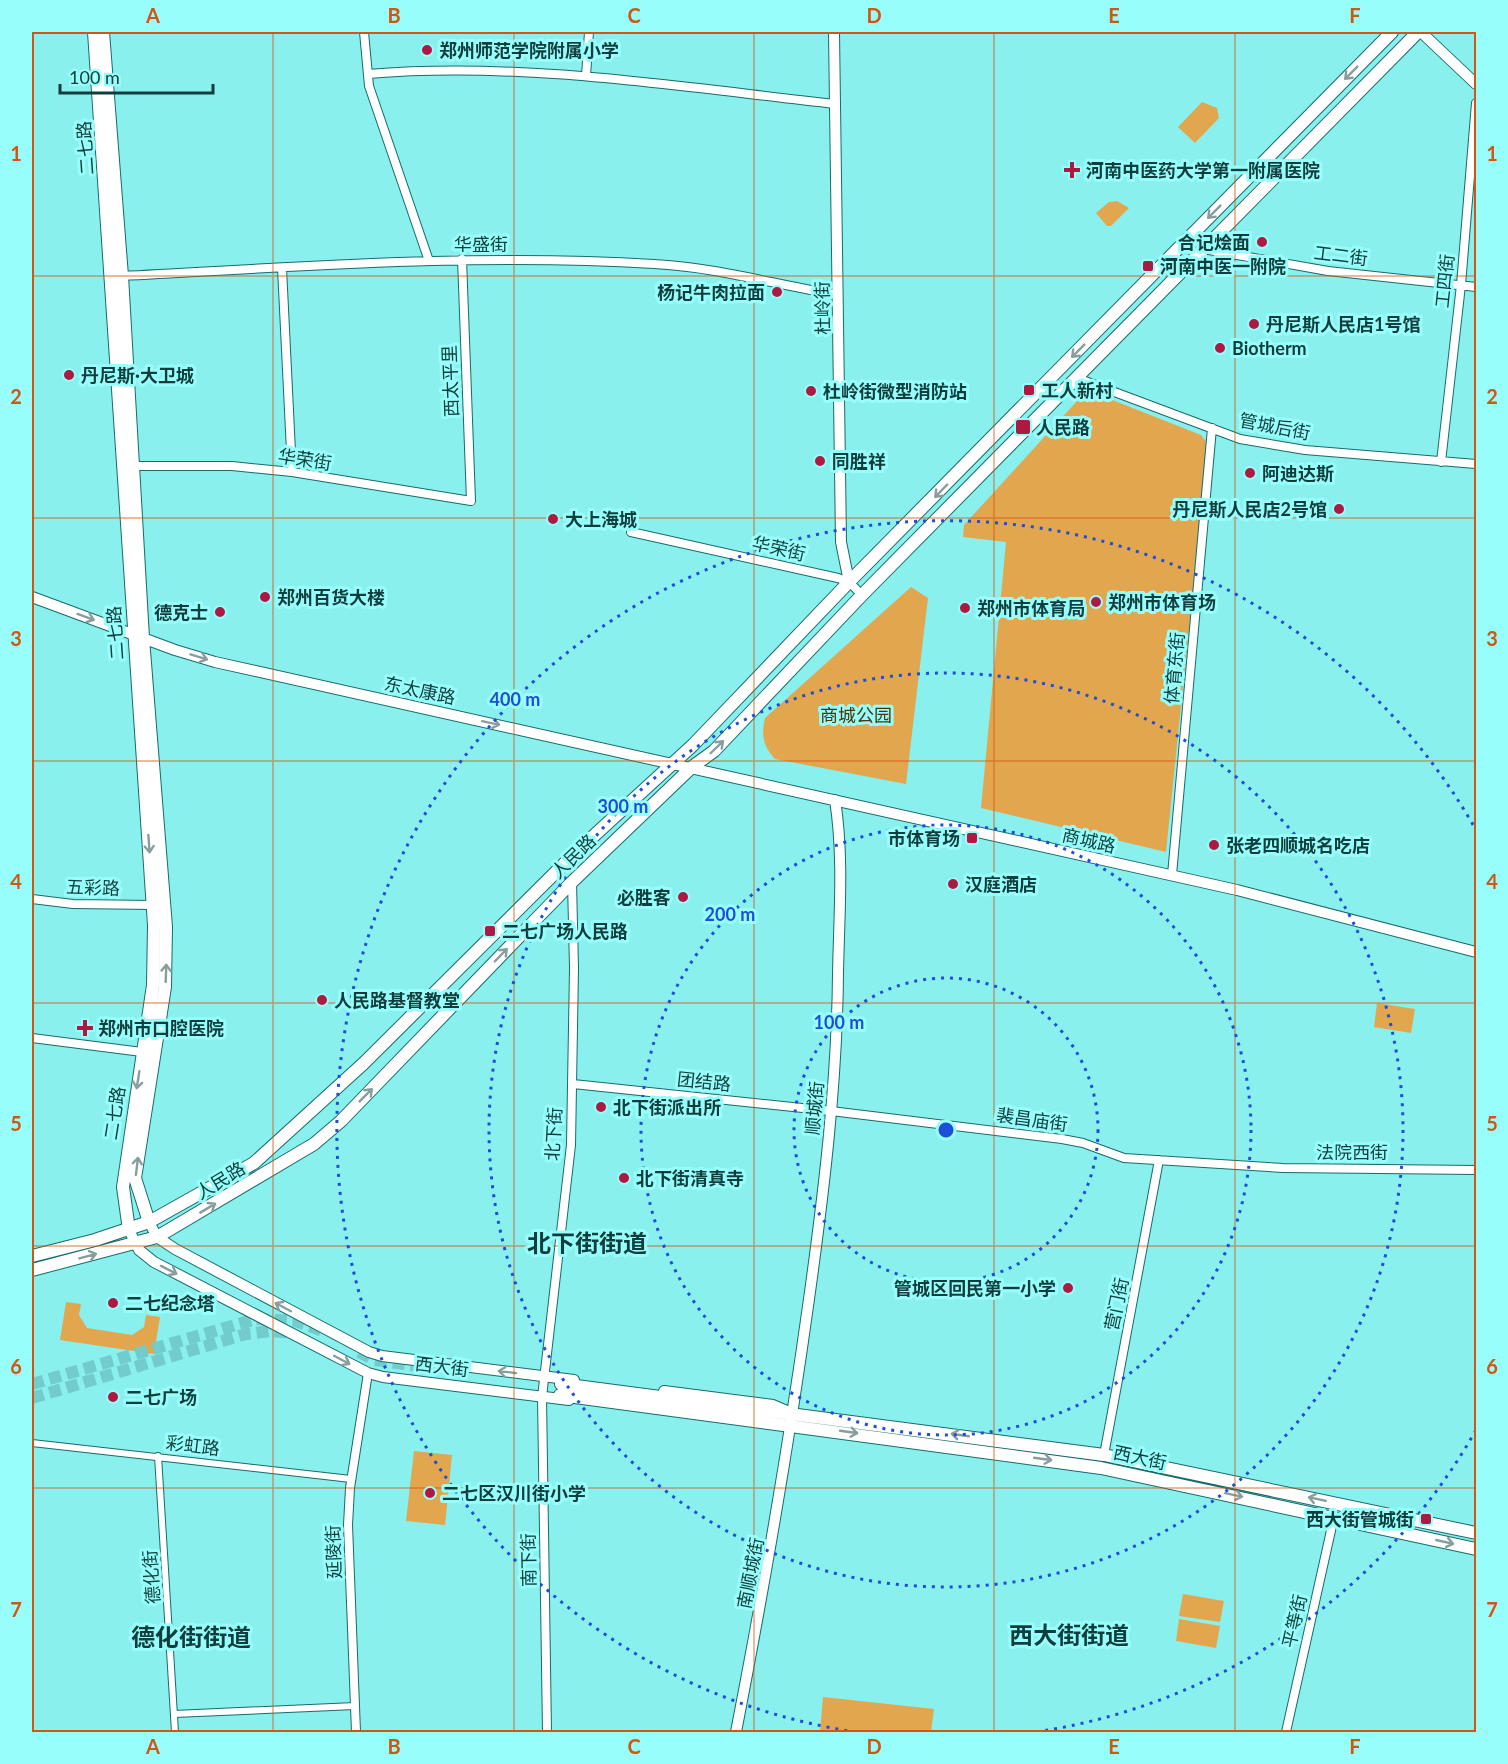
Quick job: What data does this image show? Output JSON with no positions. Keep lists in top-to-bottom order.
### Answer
{
  "streets": {
    "main road": ["二七路", "人民路", "西大街"],
    "street": [
      "华盛街",
      "工二街",
      "工四街",
      "杜岭街",
      "西太平里",
      "管城后街",
      "华荣街",
      "体育东街",
      "东太康路",
      "商城路",
      "五彩路",
      "团结路",
      "顺城街",
      "裴昌庙街",
      "北下街",
      "法院西街",
      "营门街",
      "彩虹路",
      "延陵街",
      "南下街",
      "南顺城街",
      "德化街",
      "平等街"
    ]
  },
  "crossings": [
    ["二七路", "华盛街"],
    ["二七路", "华荣街"],
    ["二七路", "东太康路"],
    ["二七路", "人民路"],
    ["二七路", "五彩路"],
    ["二七路", "西大街"],
    ["华盛街", "杜岭街"],
    ["华盛街", "西太平里"],
    ["工二街", "工四街"],
    ["工二街", "人民路"],
    ["工四街", "管城后街"],
    ["杜岭街", "华荣街"],
    ["杜岭街", "人民路"],
    ["西太平里", "华荣街"],
    ["管城后街", "体育东街"],
    ["管城后街", "人民路"],
    ["华荣街", "人民路"],
    ["体育东街", "商城路"],
    ["东太康路", "商城路"],
    ["东太康路", "人民路"],
    ["商城路", "人民路"],
    ["商城路", "顺城街"],
    ["人民路", "北下街"],
    ["人民路", "西大街"],
    ["团结路", "顺城街"],
    ["团结路", "裴昌庙街"],
    ["团结路", "北下街"],
    ["顺城街", "裴昌庙街"],
    ["顺城街", "西大街"],
    ["顺城街", "南顺城街"],
    ["裴昌庙街", "法院西街"],
    ["裴昌庙街", "营门街"],
    ["北下街", "西大街"],
    ["北下街", "南下街"],
    ["营门街", "西大街"],
    ["西大街", "延陵街"],
    ["西大街", "南下街"],
    ["西大街", "南顺城街"],
    ["西大街", "平等街"],
    ["彩虹路", "延陵街"],
    ["彩虹路", "德化街"]
  ],
  "one_way": ["东太康路"],
  "districts": ["北下街街道", "西大街街道", "德化街街道"],
  "parks": ["商城公园"],
  "places": {
    "other": [
      "郑州师范学院附属小学",
      "合记烩面",
      "杨记牛肉拉面",
      "丹尼斯人民店1号馆",
      "Biotherm",
      "丹尼斯·大卫城",
      "杜岭街微型消防站",
      "同胜祥",
      "阿迪达斯",
      "丹尼斯人民店2号馆",
      "大上海城",
      "郑州百货大楼",
      "郑州市体育场",
      "郑州市体育局",
      "德克士",
      "张老四顺城名吃店",
      "汉庭酒店",
      "必胜客",
      "人民路基督教堂",
      "北下街派出所",
      "北下街清真寺",
      "管城区回民第一小学",
      "二七纪念塔",
      "二七广场",
      "二七区汉川街小学"
    ],
    "health": ["河南中医药大学第一附属医院", "郑州市口腔医院"],
    "transit": [
      "河南中医一附院",
      "工人新村",
      "人民路",
      "市体育场",
      "二七广场人民路",
      "西大街管城街"
    ]
  },
  "scale_bar": "100 m",
  "grid": {
    "columns": [
      "A",
      "B",
      "C",
      "D",
      "E",
      "F"
    ],
    "rows": [
      "1",
      "2",
      "3",
      "4",
      "5",
      "6",
      "7"
    ]
  },
  "rings": [
    "400 m",
    "300 m",
    "200 m",
    "100 m"
  ]
}
